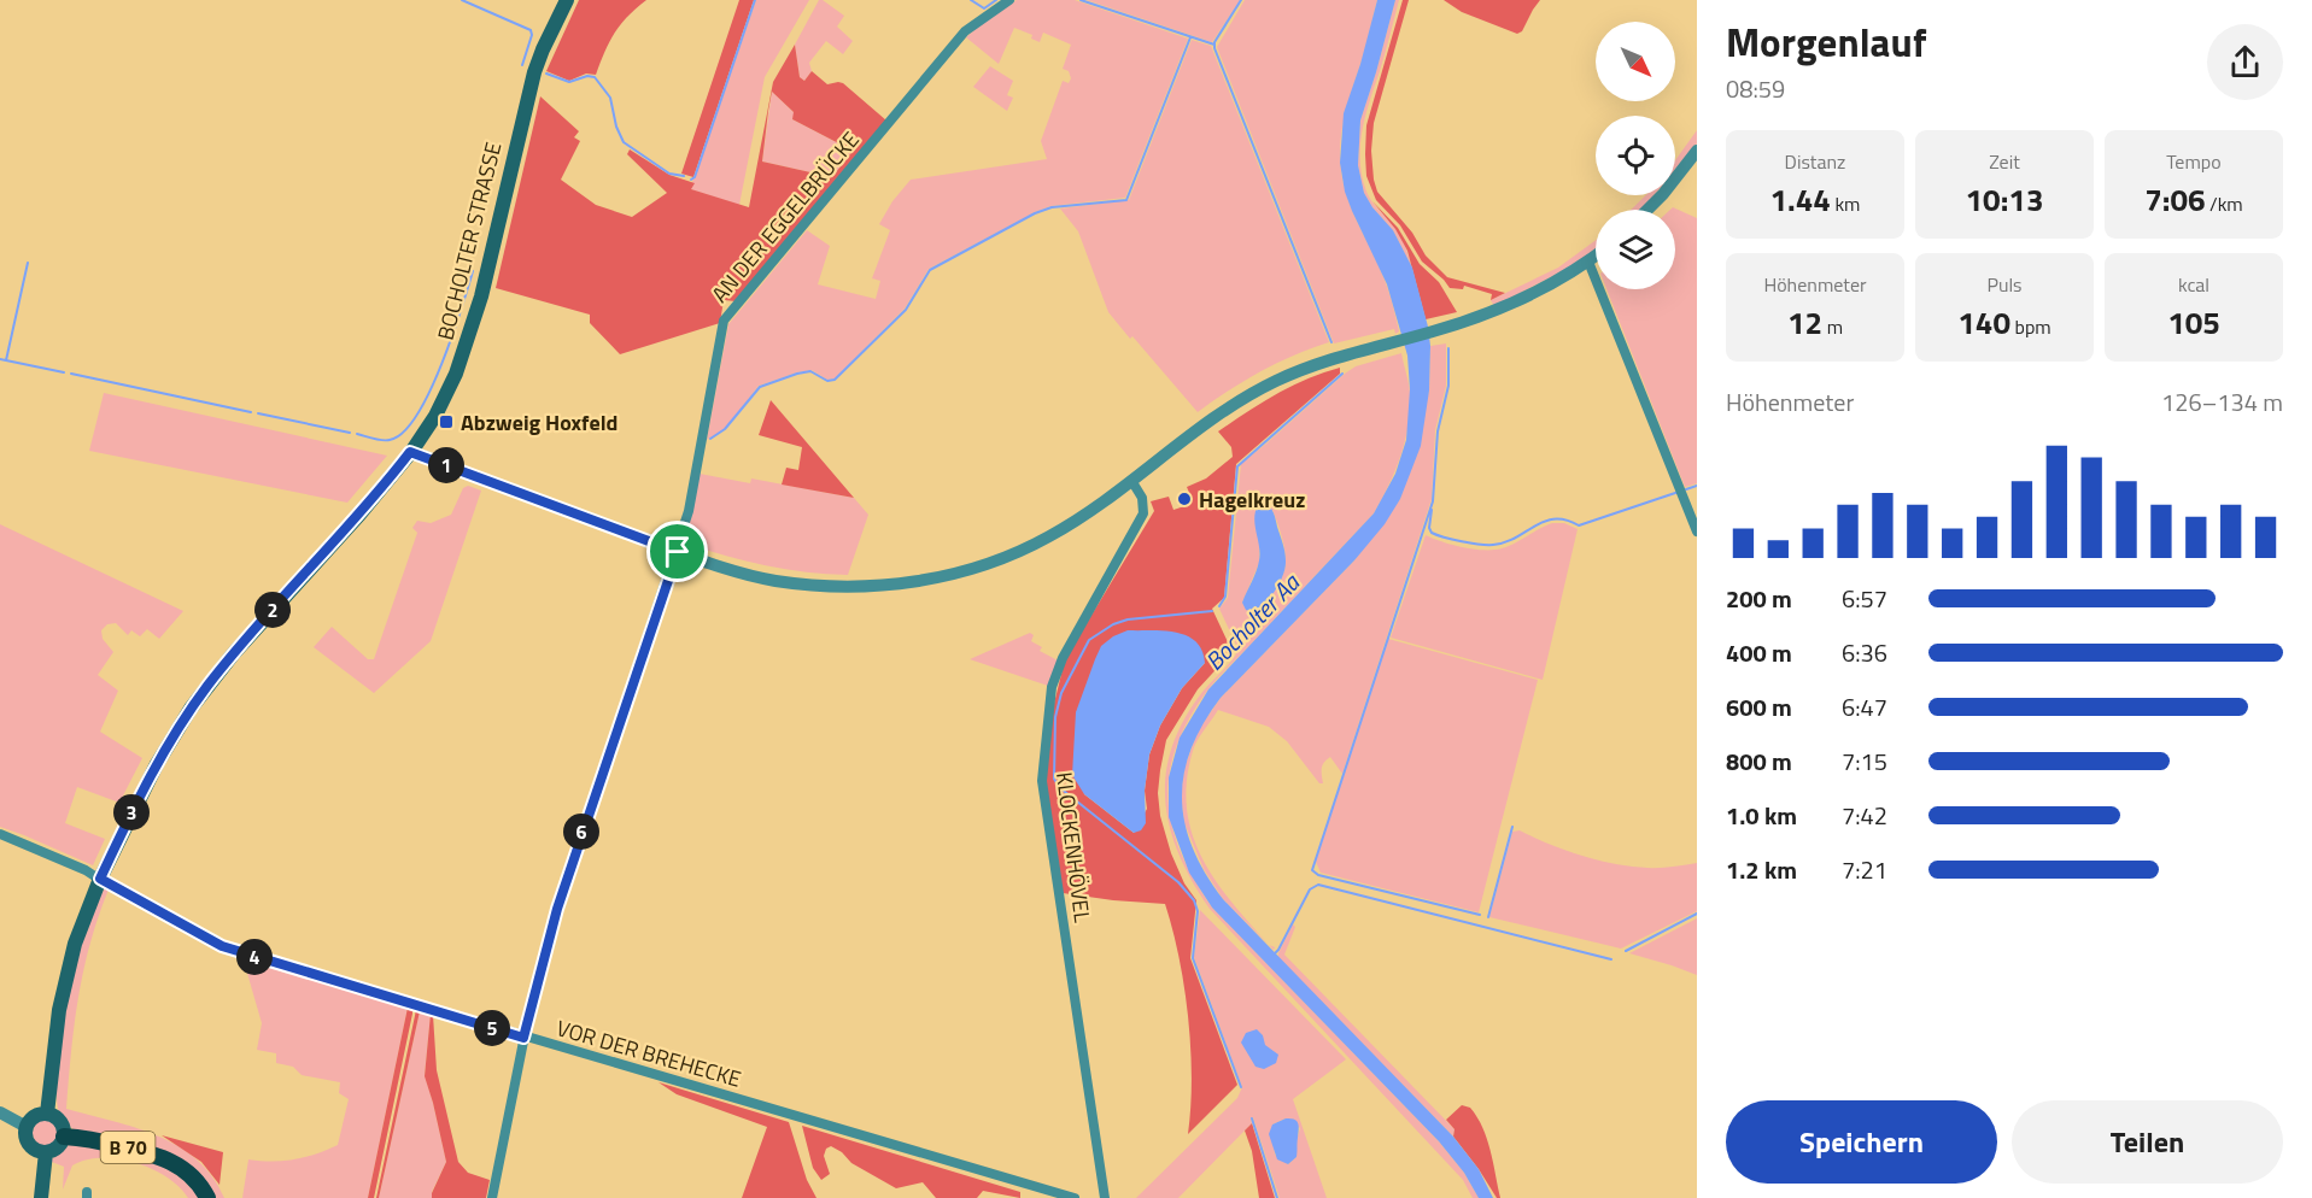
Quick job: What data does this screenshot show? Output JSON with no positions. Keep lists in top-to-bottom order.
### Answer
{
  "streets": {
    "main road": ["BOCHOLTER STRASSE", "B 70"],
    "street": ["AN DER EGGELBRÜCKE", "KLOCKENHÖVEL", "VOR DER BREHECKE"]
  },
  "crossings": [
    ["AN DER EGGELBRÜCKE", "VOR DER BREHECKE"],
    ["BOCHOLTER STRASSE", "VOR DER BREHECKE"],
    ["BOCHOLTER STRASSE", "B 70"]
  ],
  "water": ["Bocholter Aa"],
  "places": {
    "transit": ["Abzweig Hoxfeld"],
    "other": ["Hagelkreuz"]
  },
  "north": "bottom right",
  "page": {
    "heading": ["Morgenlauf", "08:59"],
    "stats": [
      ["Distanz", "1.44 km"],
      ["Zeit", "10:13"],
      ["Tempo", "7:06 /km"],
      ["Höhenmeter", "12 m"],
      ["Puls", "140 bpm"],
      ["kcal", "105"]
    ],
    "chart": ["Höhenmeter", "126–134 m"],
    "pins": [
      "1",
      "2",
      "3",
      "6",
      "4",
      "5"
    ],
    "list": [
      {
        "name": "200 m",
        "note": "6:57"
      },
      {
        "name": "400 m",
        "note": "6:36"
      },
      {
        "name": "600 m",
        "note": "6:47"
      },
      {
        "name": "800 m",
        "note": "7:15"
      },
      {
        "name": "1.0 km",
        "note": "7:42"
      },
      {
        "name": "1.2 km",
        "note": "7:21"
      }
    ],
    "buttons": ["Speichern", "Teilen"]
  }
}
